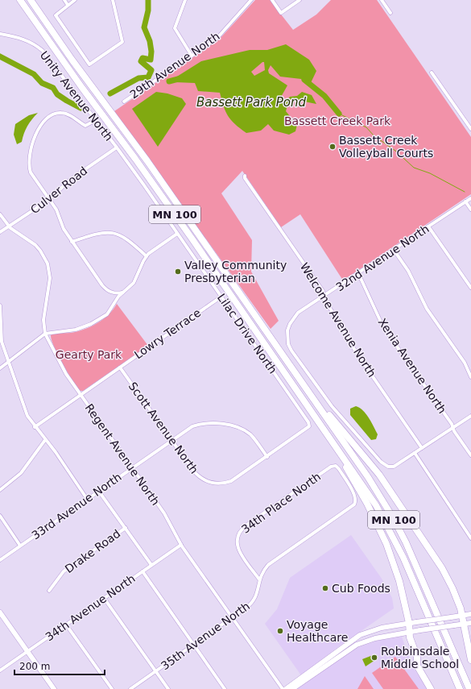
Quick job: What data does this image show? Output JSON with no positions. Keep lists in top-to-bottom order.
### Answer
{
  "streets": {
    "highway": ["MN 100"],
    "street": [
      "29th Avenue North",
      "Unity Avenue North",
      "Culver Road",
      "32nd Avenue North",
      "Welcome Avenue North",
      "Lowry Terrace",
      "Lilac Drive North",
      "Xenia Avenue North",
      "Scott Avenue North",
      "Regent Avenue North",
      "34th Place North",
      "33rd Avenue North",
      "Drake Road",
      "34th Avenue North",
      "35th Avenue North"
    ]
  },
  "crossings": [
    ["Unity Avenue North", "Culver Road"],
    ["Unity Avenue North", "Lilac Drive North"],
    ["Culver Road", "Lilac Drive North"],
    ["Culver Road", "Regent Avenue North"],
    ["32nd Avenue North", "Welcome Avenue North"],
    ["32nd Avenue North", "Xenia Avenue North"],
    ["Lowry Terrace", "Lilac Drive North"],
    ["Lowry Terrace", "Scott Avenue North"],
    ["Lowry Terrace", "Regent Avenue North"],
    ["Lilac Drive North", "Scott Avenue North"],
    ["Scott Avenue North", "33rd Avenue North"],
    ["Regent Avenue North", "33rd Avenue North"],
    ["Regent Avenue North", "34th Avenue North"],
    ["Regent Avenue North", "35th Avenue North"],
    ["34th Place North", "35th Avenue North"]
  ],
  "water": ["Bassett Park Pond"],
  "parks": ["Bassett Creek Park", "Gearty Park"],
  "places": [
    "Bassett Creek Volleyball Courts",
    "Valley Community Presbyterian",
    "Cub Foods",
    "Voyage Healthcare",
    "Robbinsdale Middle School"
  ],
  "scale_bar": "200 m"
}
